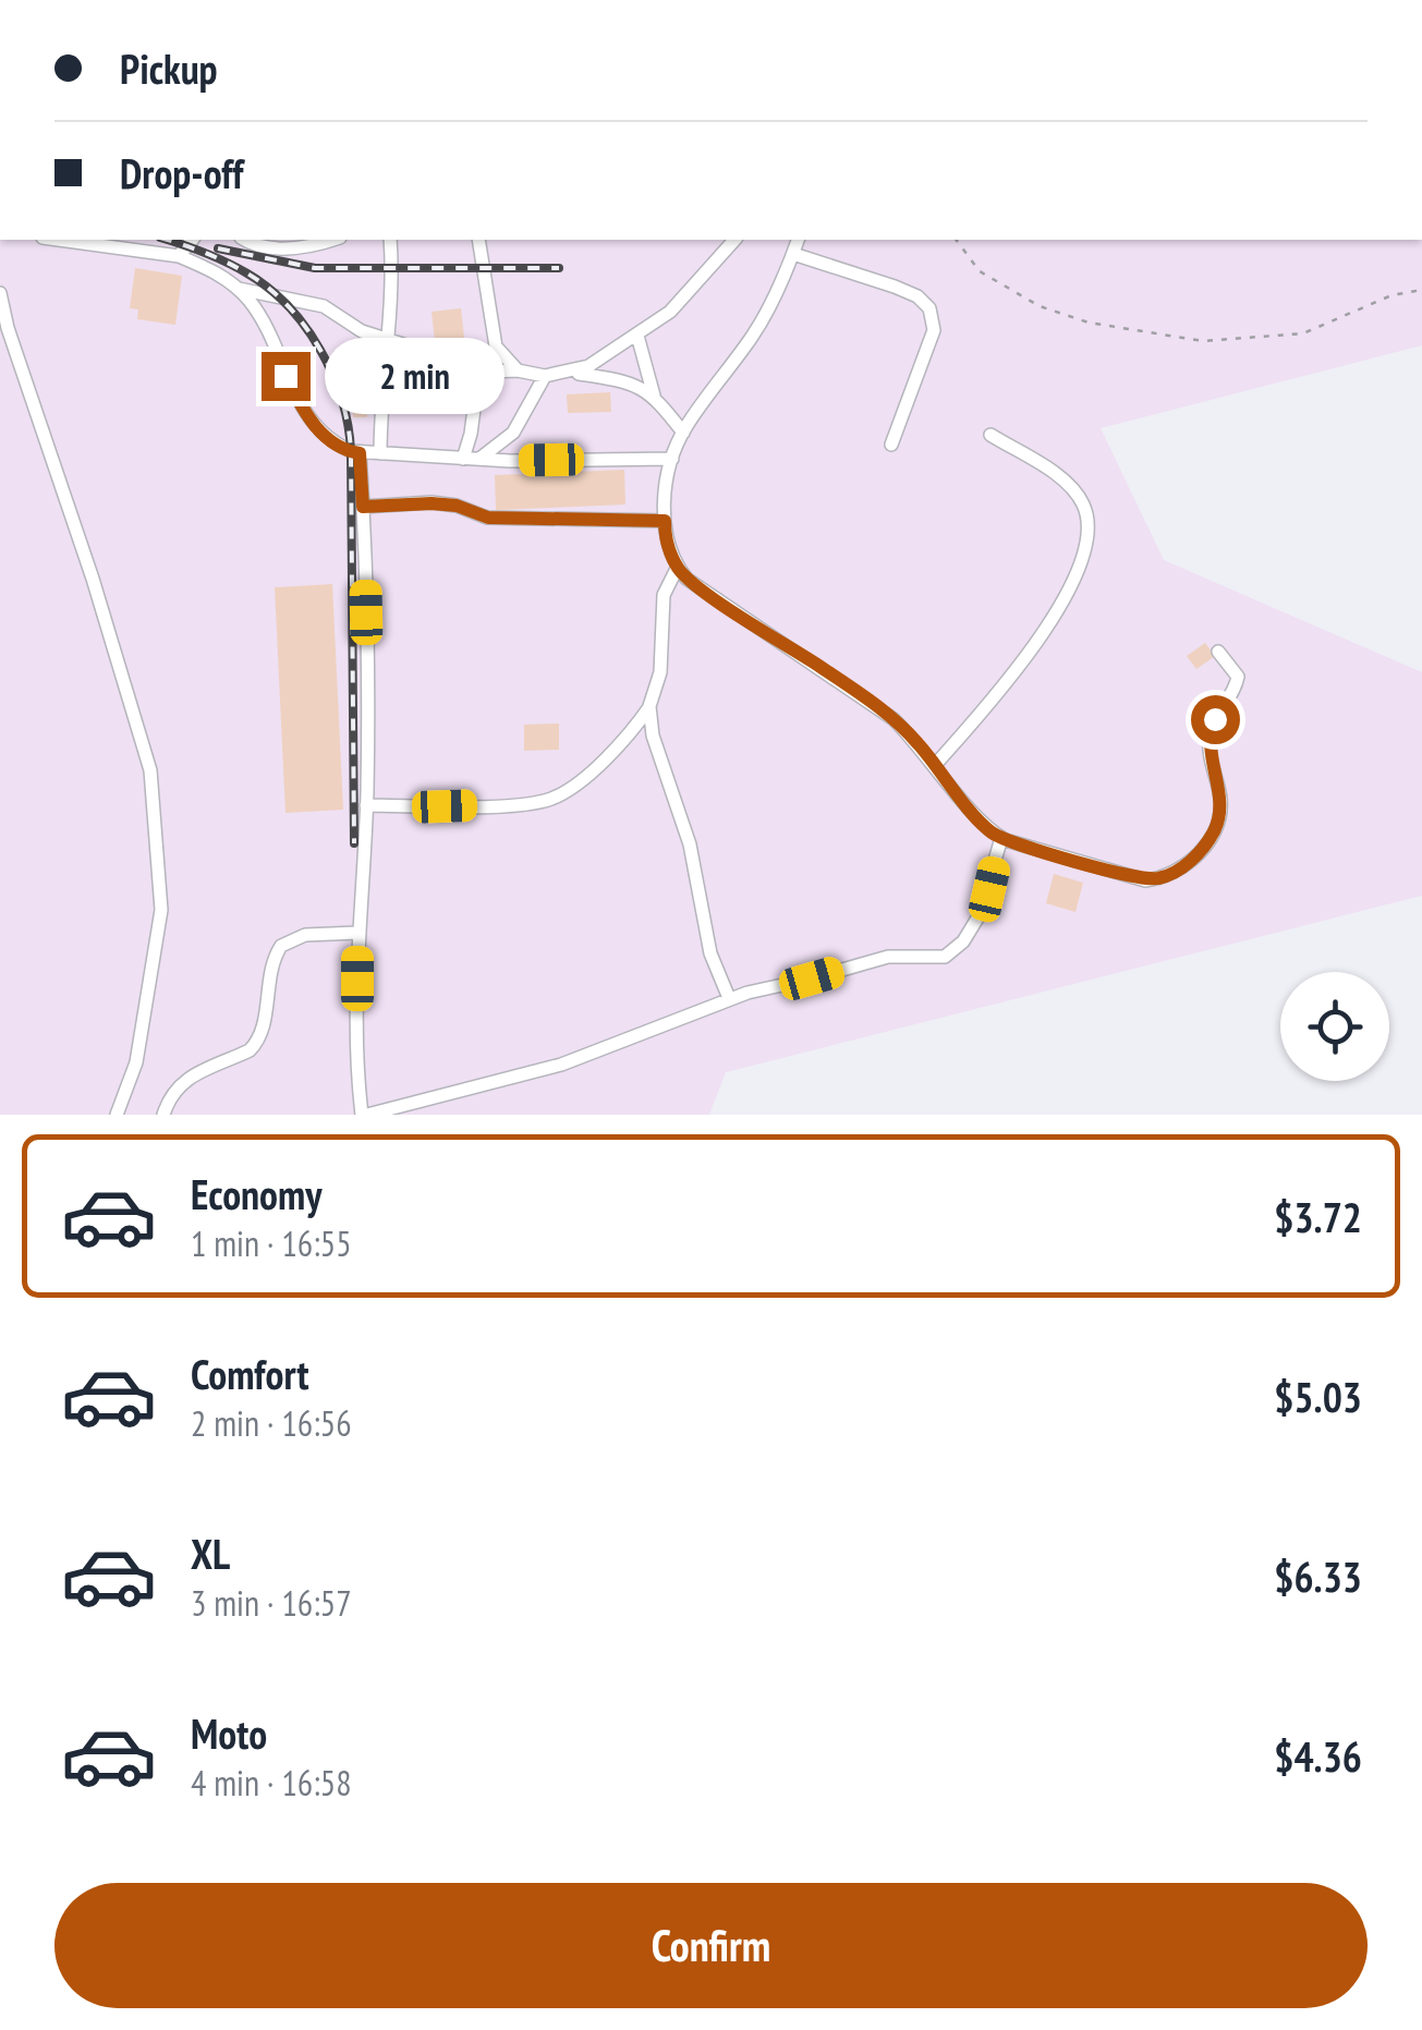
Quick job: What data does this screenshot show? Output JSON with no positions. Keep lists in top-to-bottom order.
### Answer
{
  "page": {
    "banner": ["Pickup", "Drop-off"],
    "bubble": "2 min",
    "list": [
      {
        "name": "Economy",
        "note": "1 min · 16:55",
        "value": "$3.72"
      },
      {
        "name": "Comfort",
        "note": "2 min · 16:56",
        "value": "$5.03"
      },
      {
        "name": "XL",
        "note": "3 min · 16:57",
        "value": "$6.33"
      },
      {
        "name": "Moto",
        "note": "4 min · 16:58",
        "value": "$4.36"
      }
    ],
    "buttons": "Confirm"
  }
}
